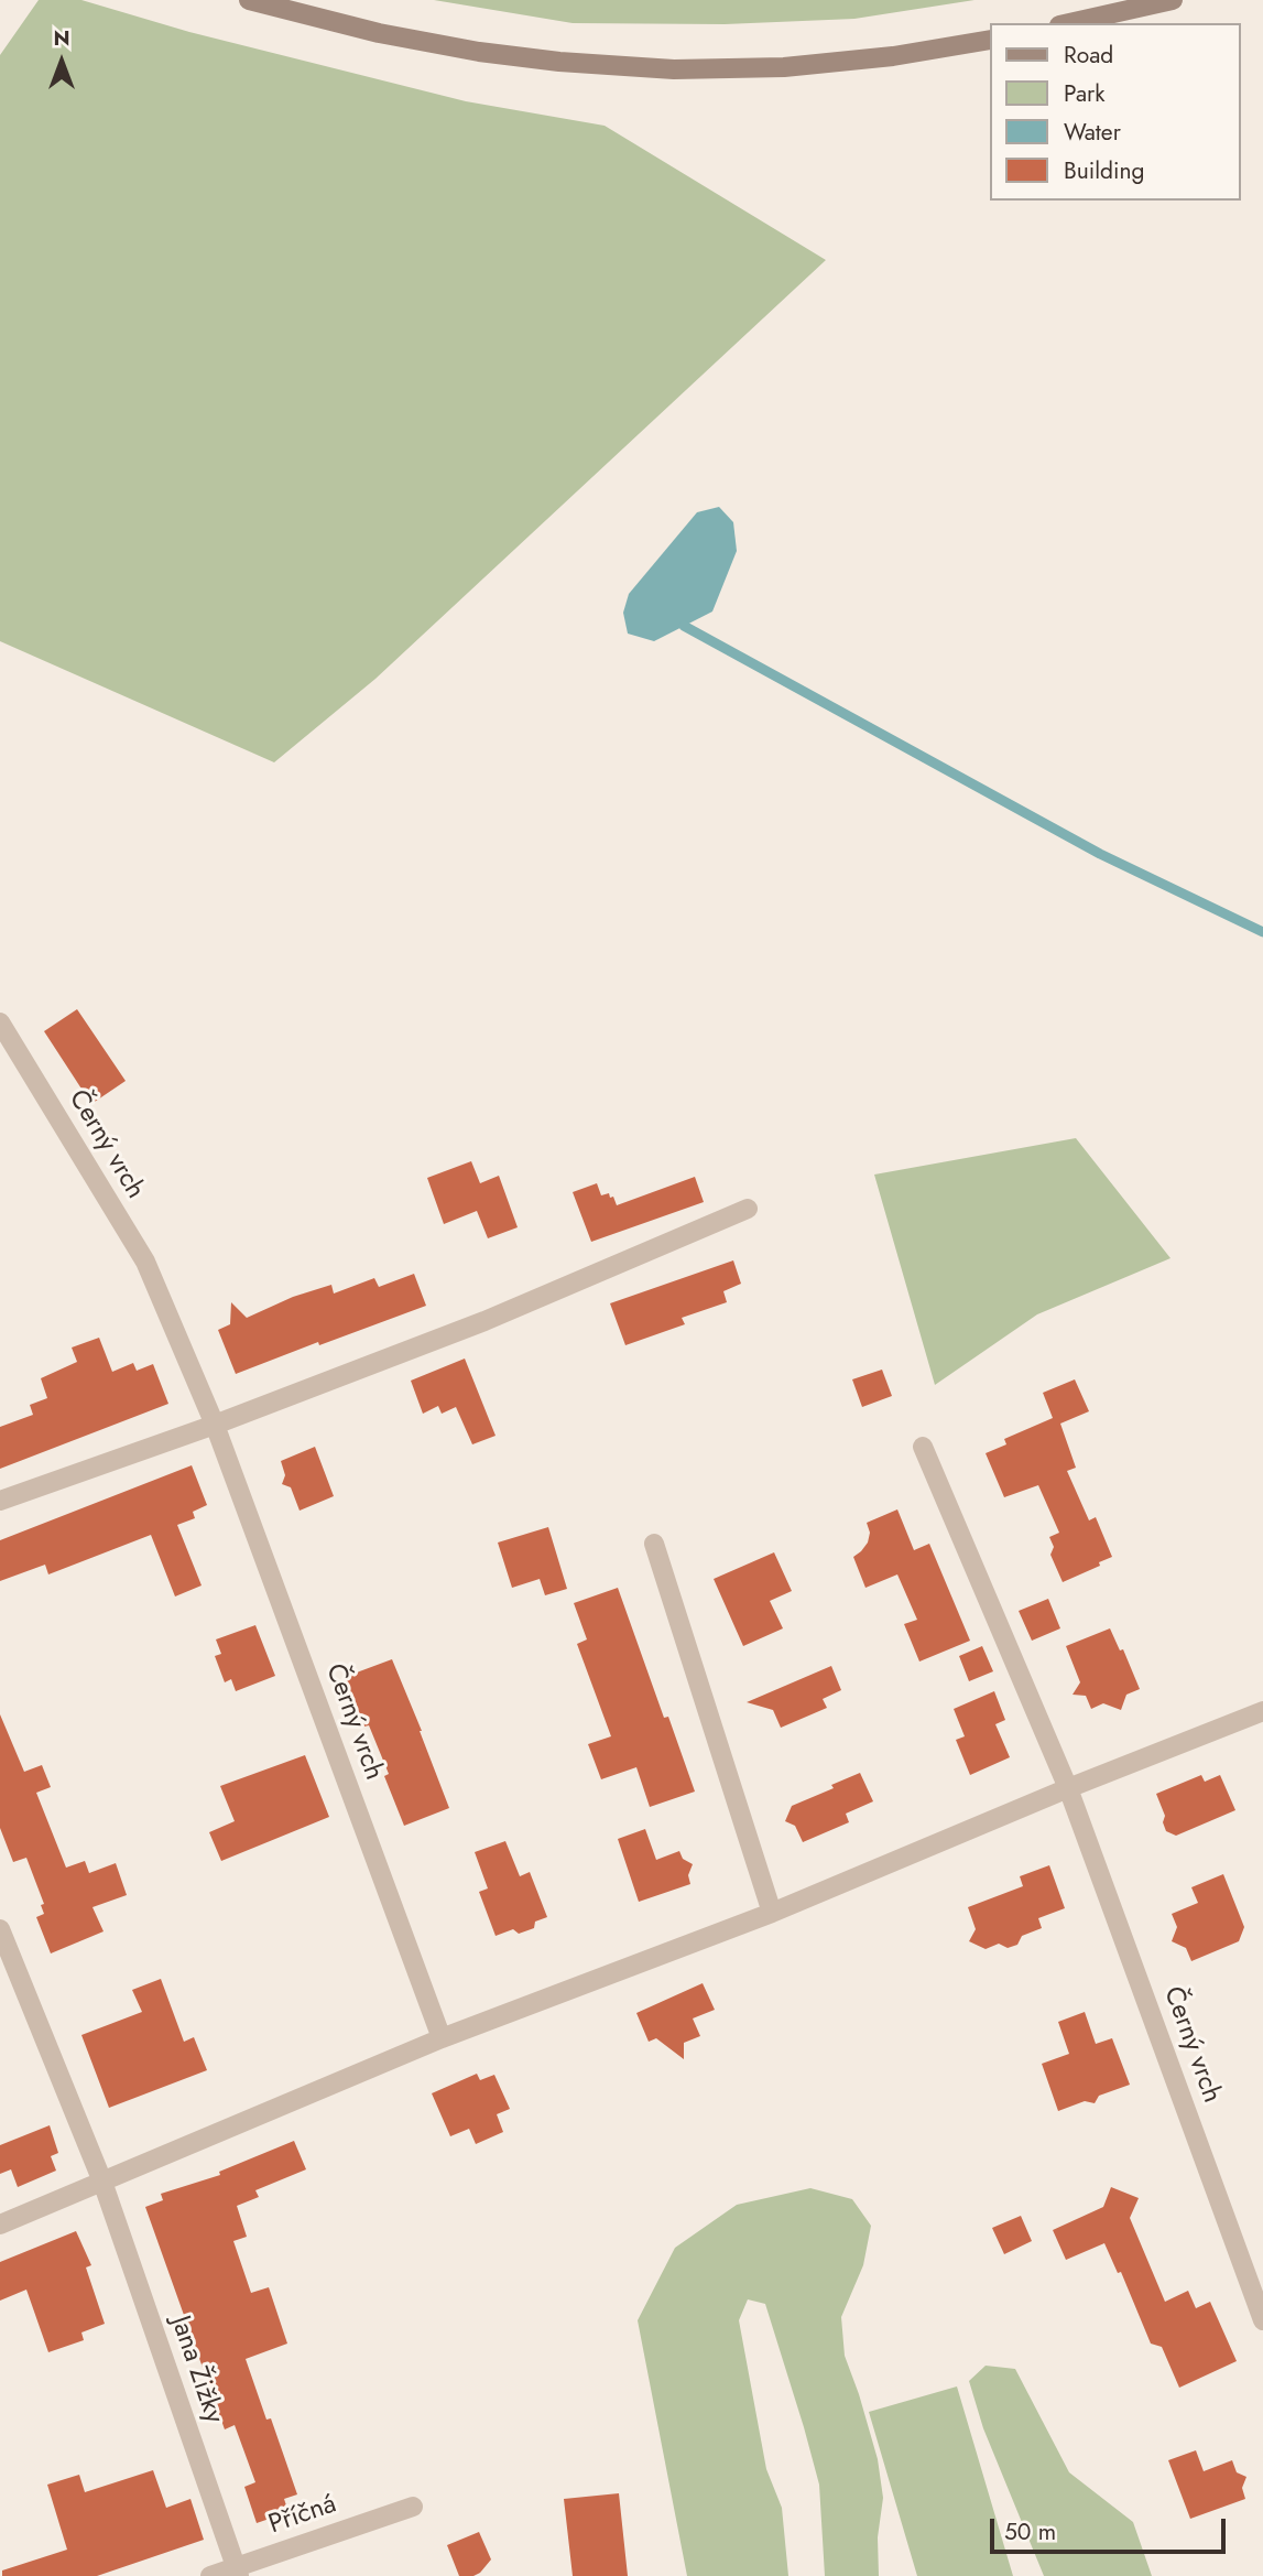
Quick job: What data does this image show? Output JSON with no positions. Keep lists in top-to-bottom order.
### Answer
{
  "streets": {
    "street": ["Černý vrch", "Jana Žižky", "Příčná"]
  },
  "crossings": [
    ["Jana Žižky", "Příčná"]
  ],
  "legend": [
    "Road",
    "Park",
    "Water",
    "Building"
  ],
  "scale_bar": "50 m",
  "north": "top"
}
